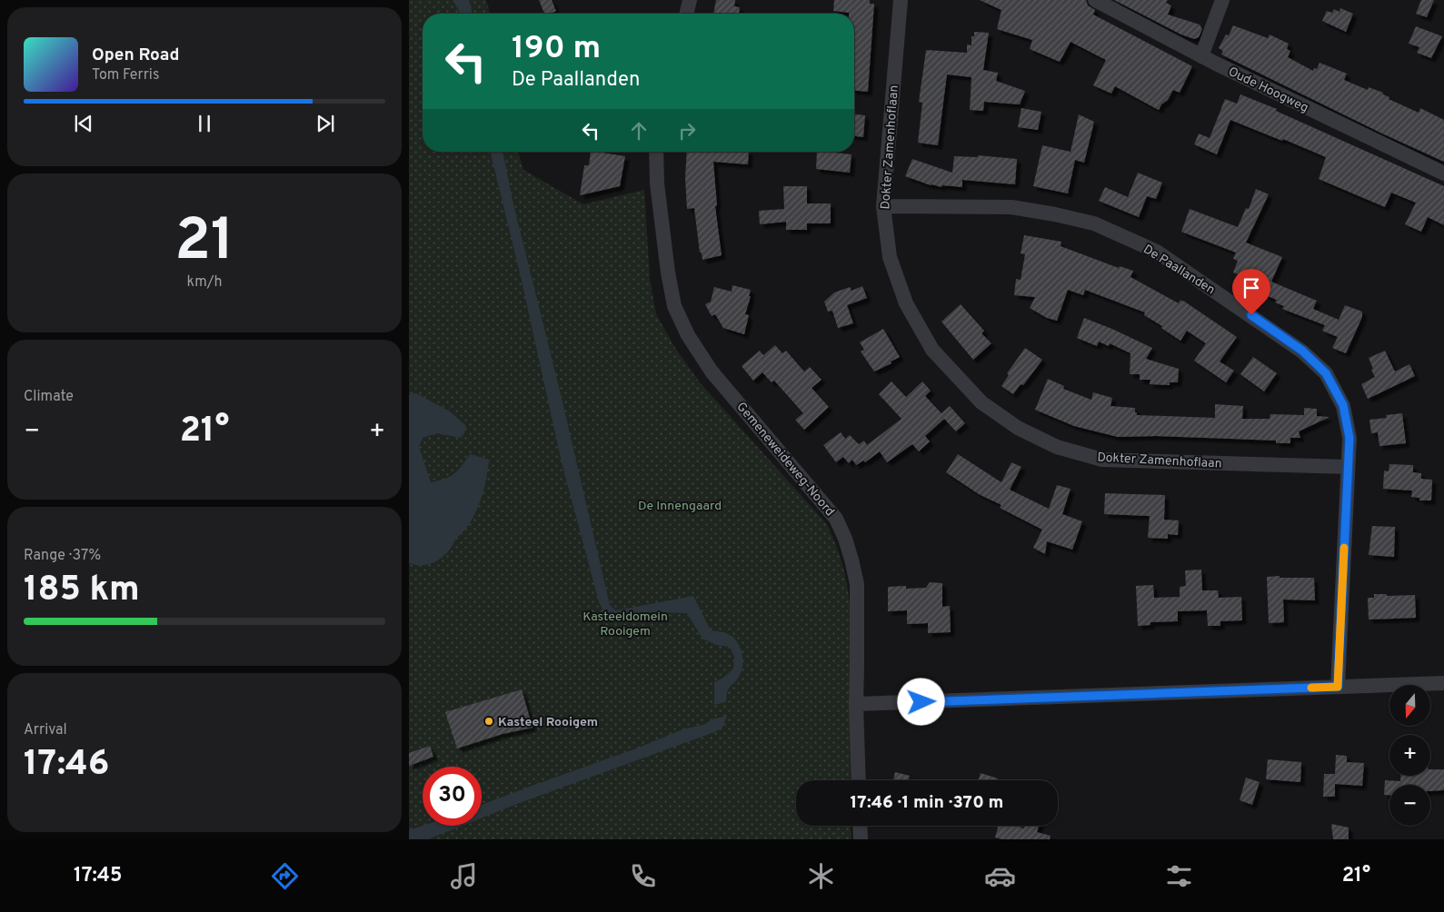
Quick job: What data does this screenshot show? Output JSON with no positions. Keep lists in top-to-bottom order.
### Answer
{
  "streets": {
    "street": [
      "Oude Hoogweg",
      "Dokter Zamenhoflaan",
      "De Paallanden",
      "Gemeneweideweg-Noord"
    ]
  },
  "crossings": [
    ["Dokter Zamenhoflaan", "De Paallanden"]
  ],
  "parks": ["De Innengaard", "Kasteeldomein Rooigem"],
  "places": ["Kasteel Rooigem"],
  "north": "bottom",
  "page": {
    "turn": ["190 m", "De Paallanden"],
    "song": ["Open Road", "Tom Ferris"],
    "tile": [
      ["21", "km/h"],
      "Climate",
      ["Range · 37%", "185 km"],
      ["Arrival", "17:46"]
    ],
    "heat": ["−", "21°", "+"],
    "map_buttons": ["+", "−"],
    "limit": "30",
    "trip": "17:46 · 1 min · 370 m",
    "tabs": ["17:45", "21°"]
  }
}
